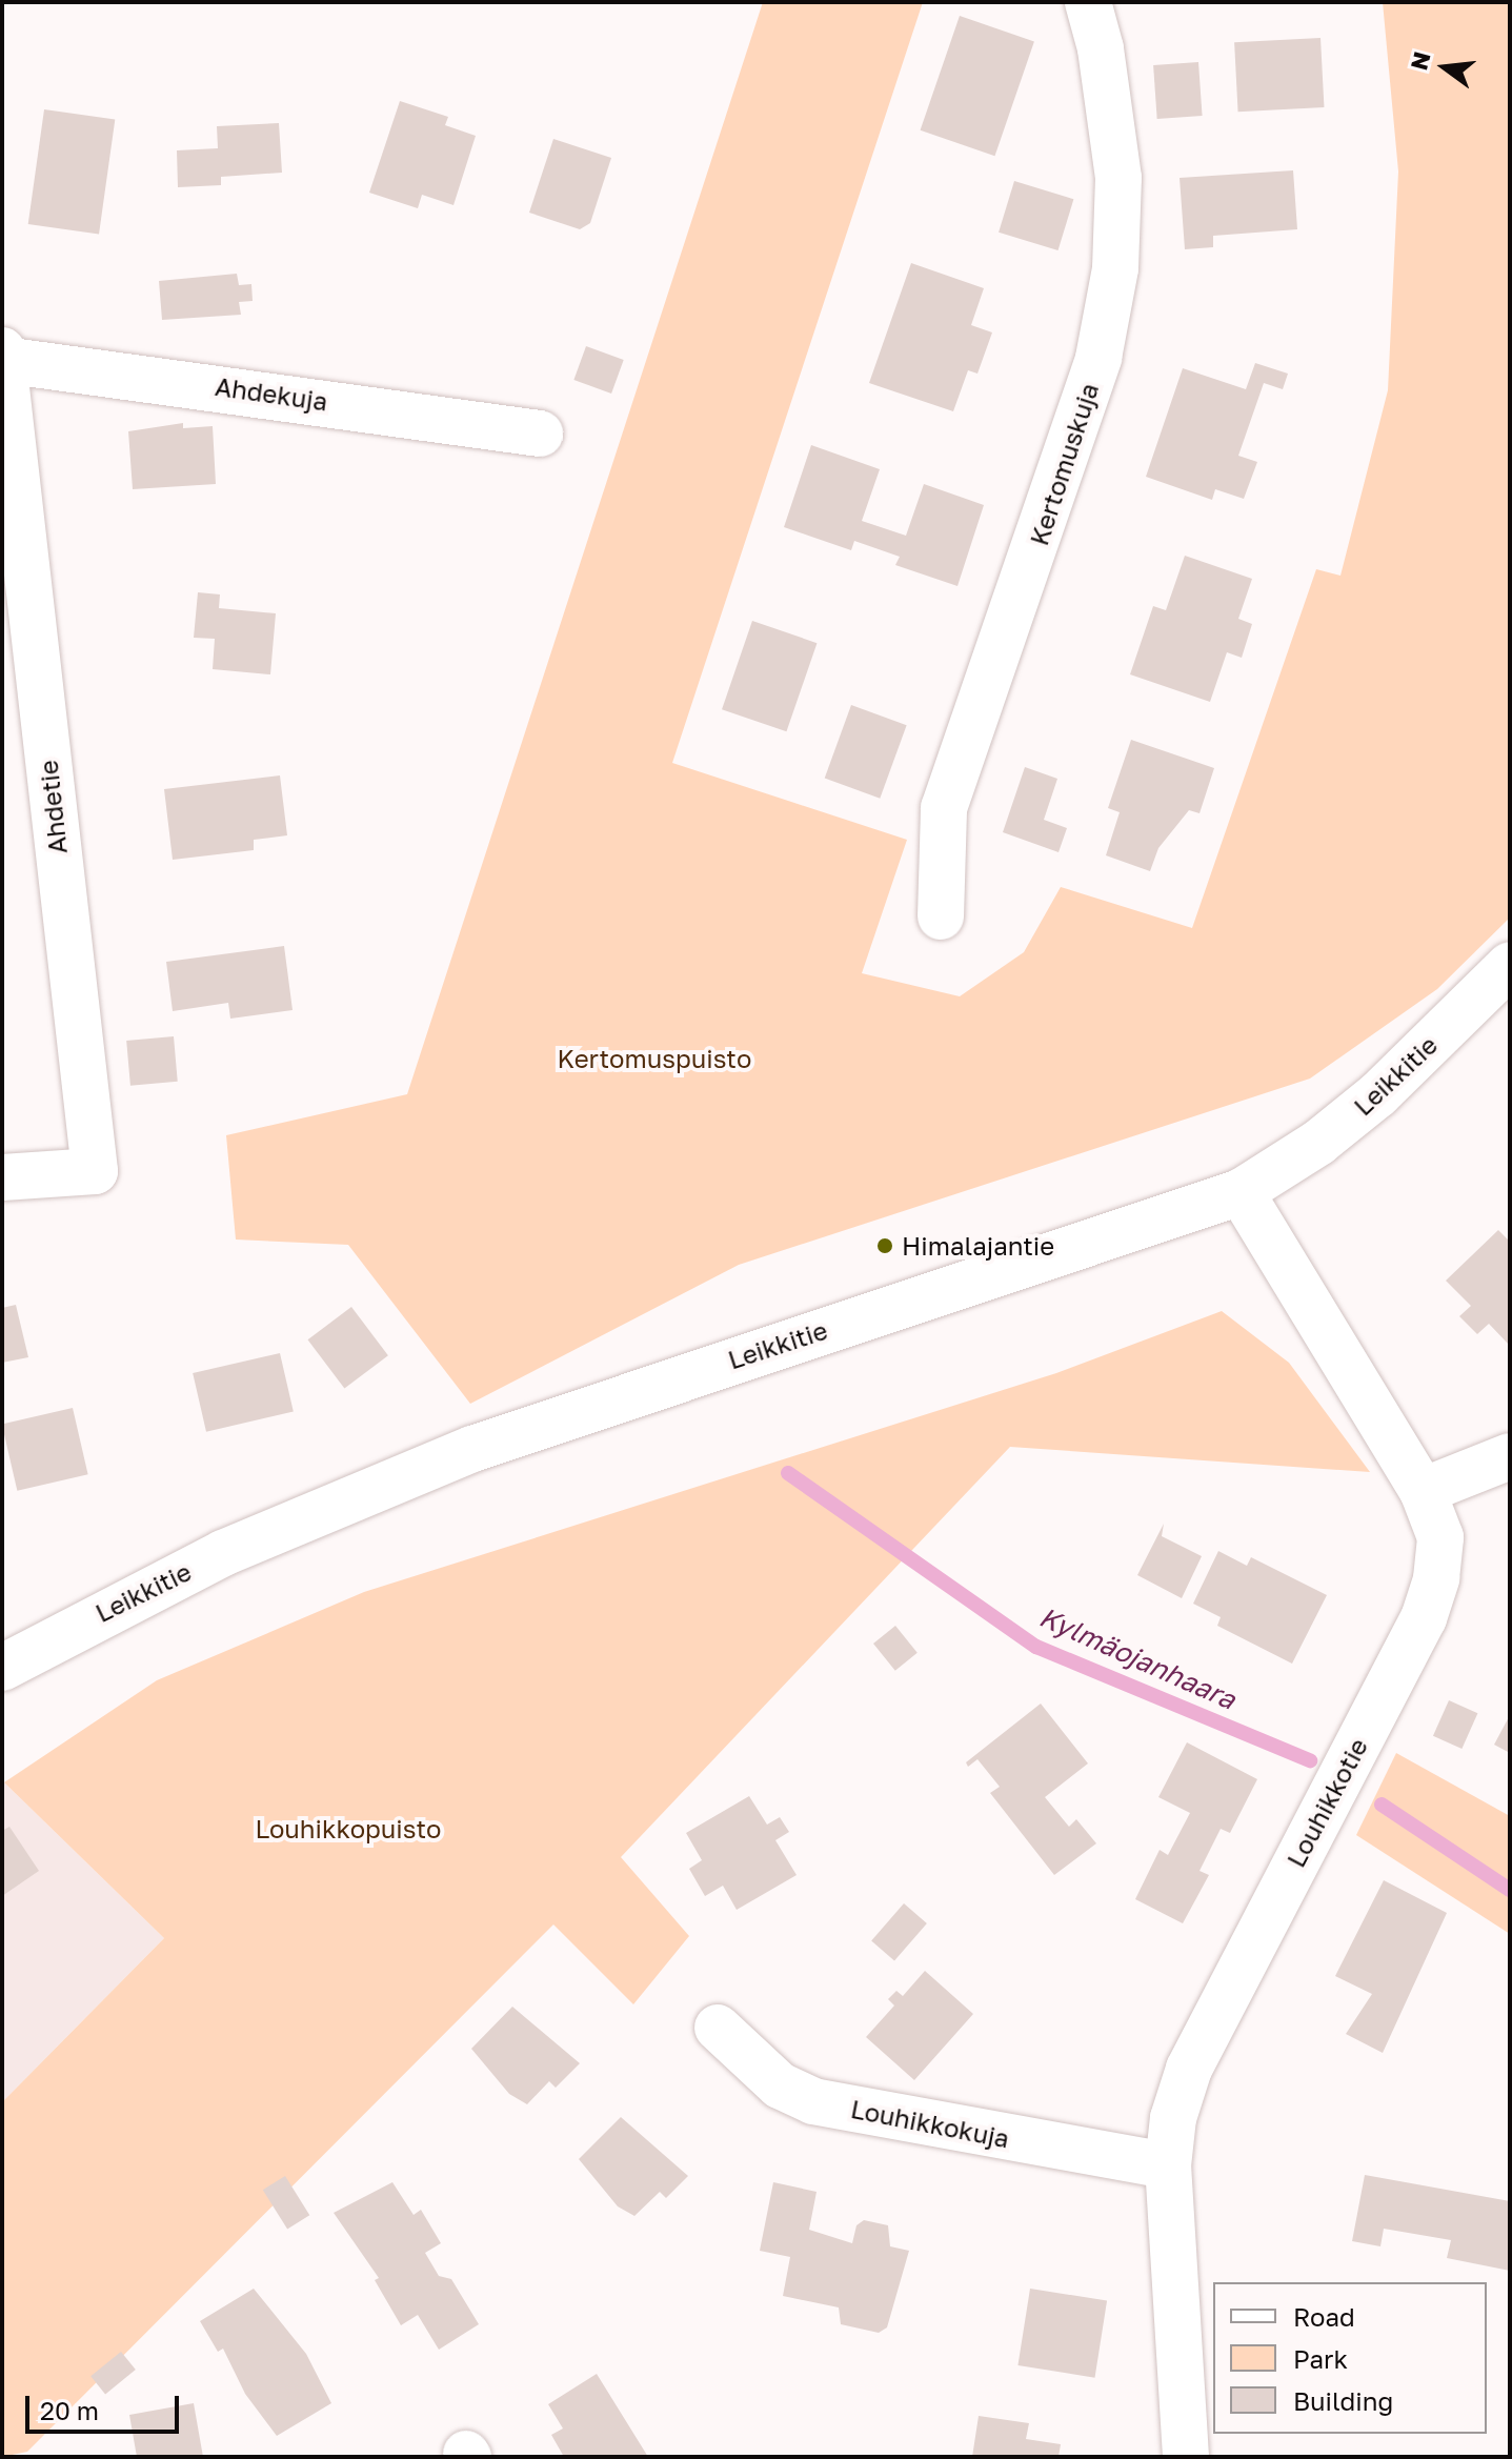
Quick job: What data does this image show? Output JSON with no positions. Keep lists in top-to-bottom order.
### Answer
{
  "streets": {
    "street": [
      "Ahdekuja",
      "Kertomuskuja",
      "Ahdetie",
      "Leikkitie",
      "Louhikkotie",
      "Louhikkokuja"
    ]
  },
  "crossings": [
    ["Ahdekuja", "Ahdetie"],
    ["Leikkitie", "Louhikkotie"],
    ["Louhikkotie", "Louhikkokuja"]
  ],
  "water": ["Kylmäojanhaara"],
  "parks": ["Kertomuspuisto", "Louhikkopuisto"],
  "places": ["Himalajantie"],
  "legend": ["Road", "Park", "Building"],
  "scale_bar": "20 m",
  "north": "left"
}
